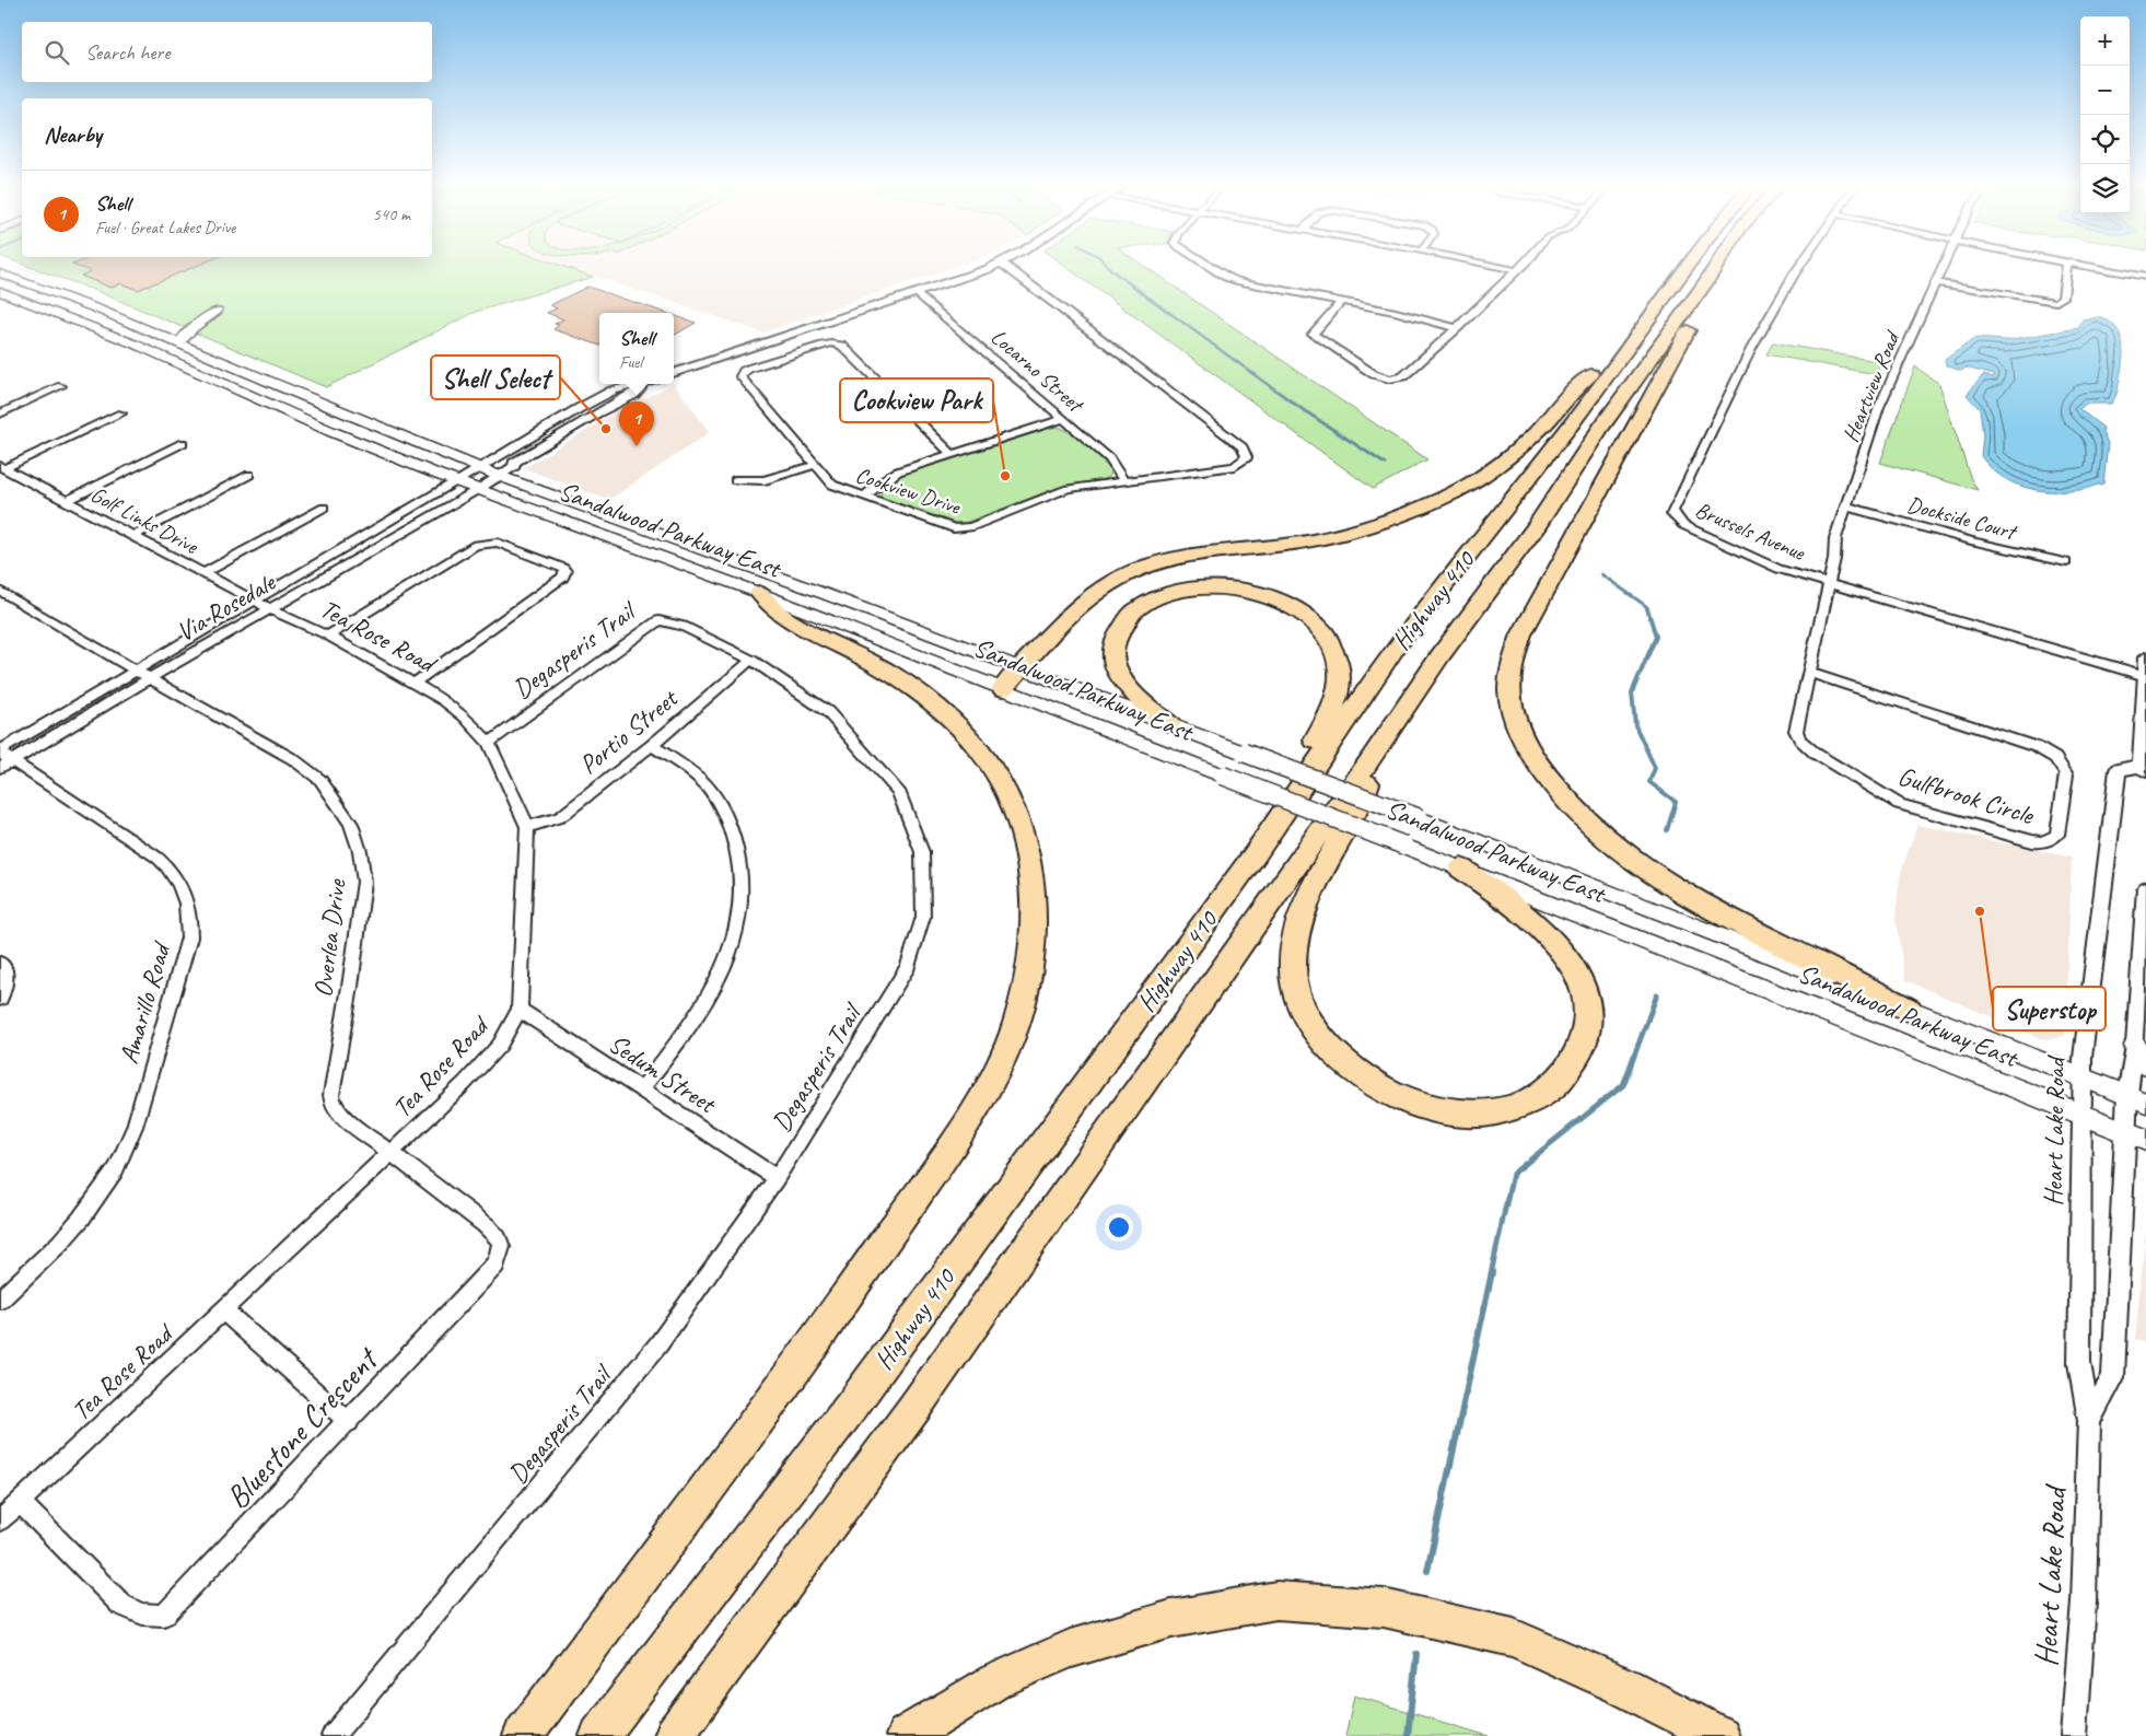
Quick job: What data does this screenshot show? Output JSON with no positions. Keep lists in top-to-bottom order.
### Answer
{
  "streets": {
    "highway": ["Highway 410"],
    "main road": ["Sandalwood Parkway East"],
    "street": [
      "Locarno Street",
      "Heartview Road",
      "Cookview Drive",
      "Dockside Court",
      "Golf Links Drive",
      "Brussels Avenue",
      "Via Rosedale",
      "Tea Rose Road",
      "Degasperis Trail",
      "Portio Street",
      "Gulfbrook Circle",
      "Overlea Drive",
      "Amarillo Road",
      "Sedum Street",
      "Heart Lake Road",
      "Bluestone Crescent"
    ]
  },
  "crossings": [
    ["Locarno Street", "Cookview Drive"],
    ["Heartview Road", "Dockside Court"],
    ["Heartview Road", "Brussels Avenue"],
    ["Heartview Road", "Gulfbrook Circle"],
    ["Golf Links Drive", "Via Rosedale"],
    ["Golf Links Drive", "Tea Rose Road"],
    ["Sandalwood Parkway East", "Via Rosedale"],
    ["Sandalwood Parkway East", "Heart Lake Road"],
    ["Brussels Avenue", "Gulfbrook Circle"],
    ["Brussels Avenue", "Heart Lake Road"],
    ["Via Rosedale", "Tea Rose Road"],
    ["Via Rosedale", "Overlea Drive"],
    ["Via Rosedale", "Amarillo Road"],
    ["Tea Rose Road", "Degasperis Trail"],
    ["Tea Rose Road", "Portio Street"],
    ["Tea Rose Road", "Overlea Drive"],
    ["Tea Rose Road", "Sedum Street"],
    ["Tea Rose Road", "Bluestone Crescent"],
    ["Degasperis Trail", "Portio Street"],
    ["Degasperis Trail", "Sedum Street"],
    ["Overlea Drive", "Bluestone Crescent"]
  ],
  "places": ["Shell Select", "Cookview Park", "Superstop"],
  "page": {
    "map_buttons": ["+", "−"],
    "search": "Search here",
    "heading": "Nearby",
    "list": [
      {
        "mark": "1",
        "name": "Shell",
        "note": "Fuel · Great Lakes Drive",
        "value": "540 m"
      }
    ],
    "popup": ["Shell", "Fuel"],
    "pins": "1"
  }
}
